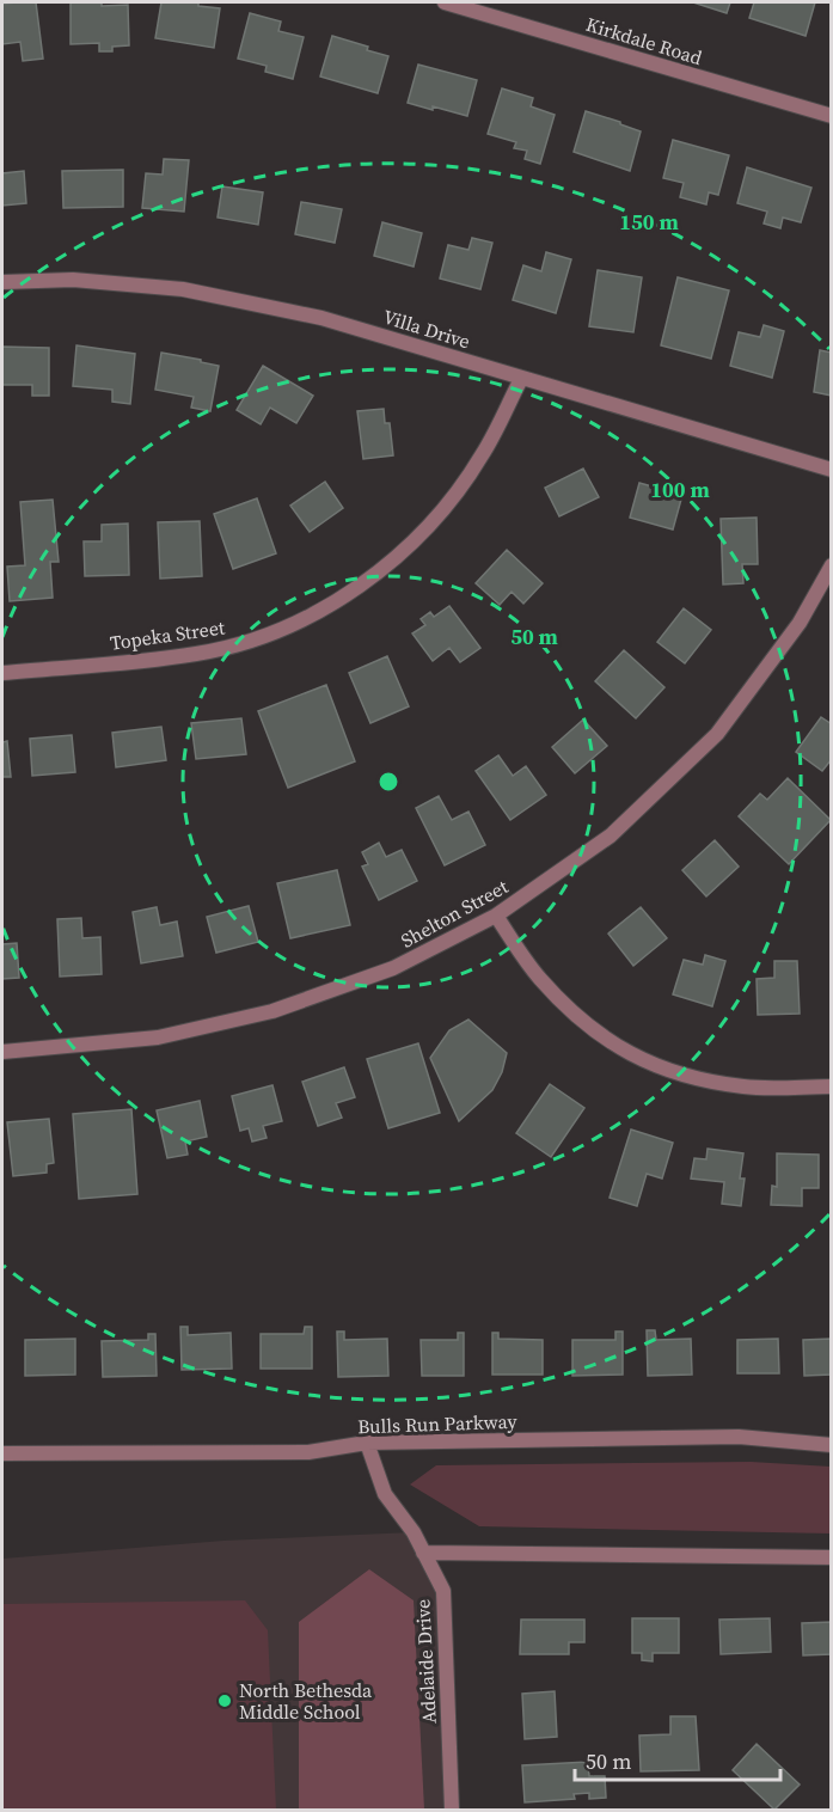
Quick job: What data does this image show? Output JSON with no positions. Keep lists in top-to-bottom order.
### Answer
{
  "streets": {
    "street": [
      "Kirkdale Road",
      "Villa Drive",
      "Topeka Street",
      "Shelton Street",
      "Bulls Run Parkway",
      "Adelaide Drive"
    ]
  },
  "crossings": [
    ["Villa Drive", "Topeka Street"],
    ["Bulls Run Parkway", "Adelaide Drive"]
  ],
  "places": ["North Bethesda Middle School"],
  "scale_bar": "50 m",
  "rings": ["150 m", "100 m", "50 m"]
}
